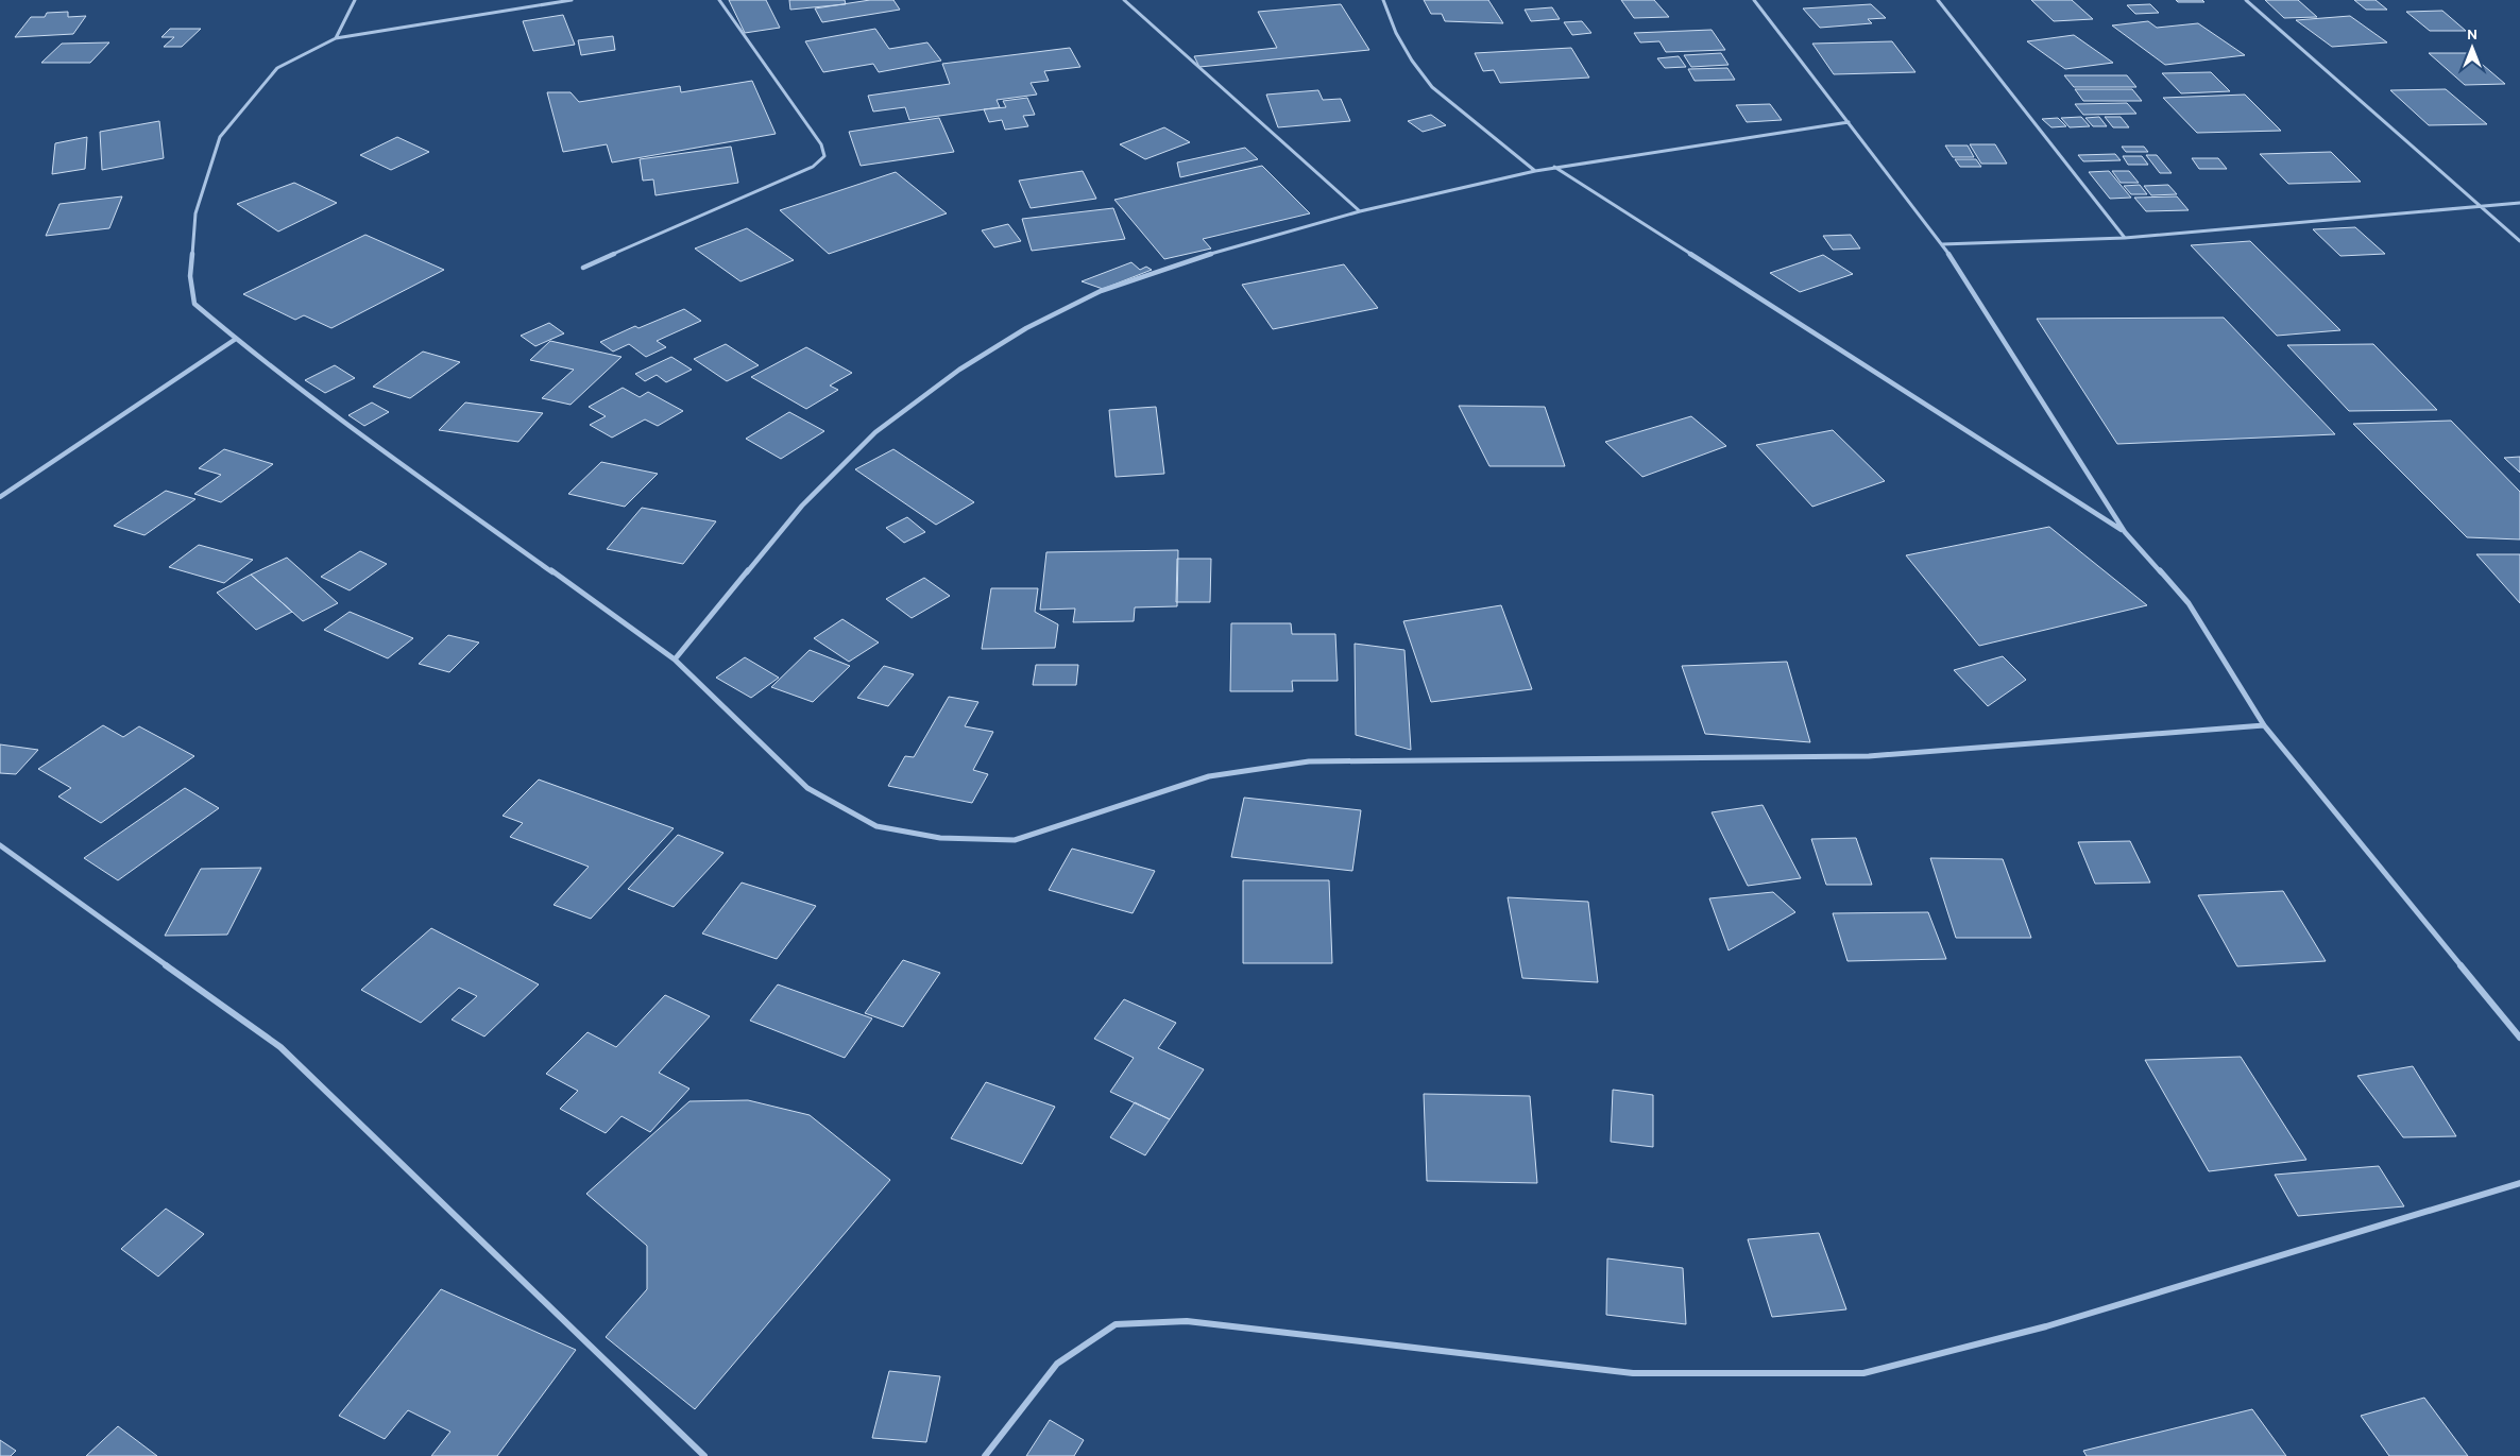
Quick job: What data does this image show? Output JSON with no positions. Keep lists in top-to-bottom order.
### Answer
{
  "north": "top"
}
